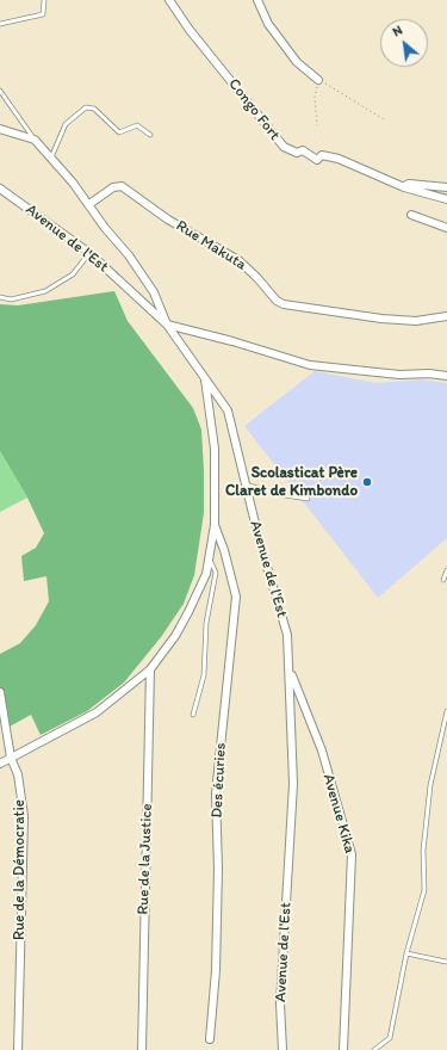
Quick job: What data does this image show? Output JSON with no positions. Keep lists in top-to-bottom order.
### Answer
{
  "streets": {
    "street": [
      "Congo Fort",
      "Avenue de l'Est",
      "Rue Makuta",
      "Des écuries",
      "Avenue Kika",
      "Rue de la Justice",
      "Rue de la Démocratie"
    ]
  },
  "crossings": [
    ["Avenue de l'Est", "Avenue Kika"]
  ],
  "places": ["Scolasticat Père Claret de Kimbondo"],
  "north": "top left"
}
